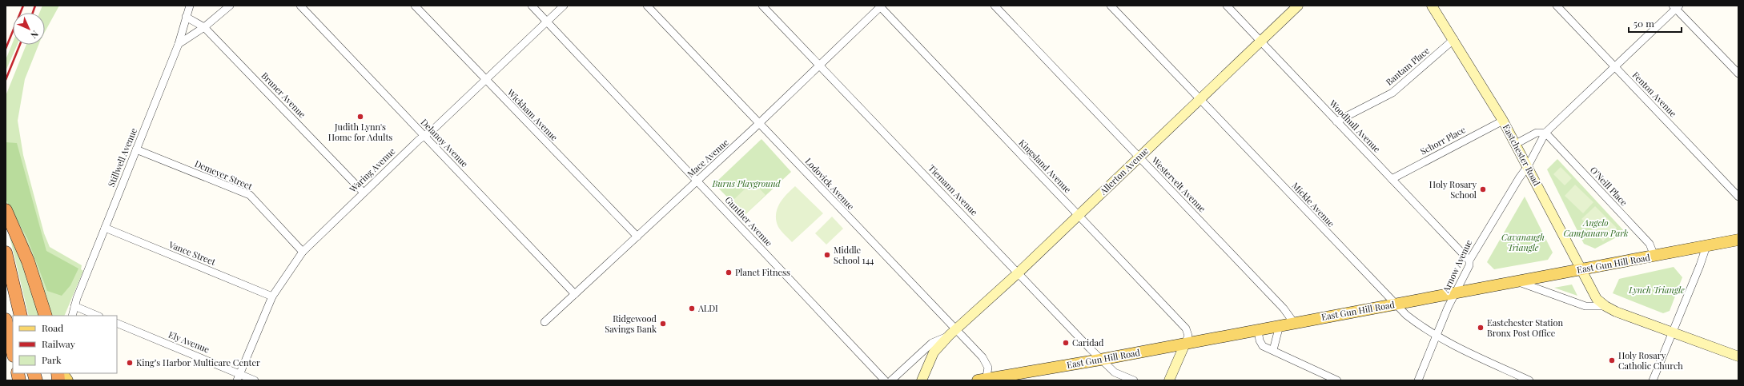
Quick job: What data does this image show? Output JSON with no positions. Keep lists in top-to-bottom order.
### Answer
{
  "streets": {
    "main road": ["Eastchester Road", "Allerton Avenue", "East Gun Hill Road"],
    "street": [
      "Bantam Place",
      "Fenton Avenue",
      "Bruner Avenue",
      "Wickham Avenue",
      "Woodhull Avenue",
      "Schorr Place",
      "Delanoy Avenue",
      "Stillwell Avenue",
      "Mace Avenue",
      "Kingsland Avenue",
      "Waring Avenue",
      "Demeyer Street",
      "Lodovick Avenue",
      "Westervelt Avenue",
      "O'Neill Place",
      "Tiemann Avenue",
      "Mickle Avenue",
      "Gunther Avenue",
      "Vance Street",
      "Arnow Avenue",
      "Ely Avenue"
    ]
  },
  "crossings": [
    ["Bantam Place", "Woodhull Avenue"],
    ["Bantam Place", "Eastchester Road"],
    ["Fenton Avenue", "Arnow Avenue"],
    ["Bruner Avenue", "Stillwell Avenue"],
    ["Bruner Avenue", "Waring Avenue"],
    ["Wickham Avenue", "Mace Avenue"],
    ["Wickham Avenue", "Waring Avenue"],
    ["Woodhull Avenue", "Schorr Place"],
    ["Woodhull Avenue", "Allerton Avenue"],
    ["Woodhull Avenue", "Arnow Avenue"],
    ["Schorr Place", "Eastchester Road"],
    ["Delanoy Avenue", "Mace Avenue"],
    ["Delanoy Avenue", "Waring Avenue"],
    ["Eastchester Road", "East Gun Hill Road"],
    ["Eastchester Road", "Arnow Avenue"],
    ["Stillwell Avenue", "Demeyer Street"],
    ["Stillwell Avenue", "Vance Street"],
    ["Mace Avenue", "Kingsland Avenue"],
    ["Mace Avenue", "Lodovick Avenue"],
    ["Mace Avenue", "Tiemann Avenue"],
    ["Mace Avenue", "Gunther Avenue"],
    ["Kingsland Avenue", "Allerton Avenue"],
    ["Kingsland Avenue", "East Gun Hill Road"],
    ["Waring Avenue", "Demeyer Street"],
    ["Waring Avenue", "Gunther Avenue"],
    ["Waring Avenue", "Vance Street"],
    ["Waring Avenue", "Ely Avenue"],
    ["Allerton Avenue", "Lodovick Avenue"],
    ["Allerton Avenue", "Westervelt Avenue"],
    ["Allerton Avenue", "Tiemann Avenue"],
    ["Allerton Avenue", "Mickle Avenue"],
    ["Lodovick Avenue", "East Gun Hill Road"],
    ["Westervelt Avenue", "East Gun Hill Road"],
    ["O'Neill Place", "East Gun Hill Road"],
    ["O'Neill Place", "Arnow Avenue"],
    ["Tiemann Avenue", "East Gun Hill Road"],
    ["Mickle Avenue", "East Gun Hill Road"],
    ["Mickle Avenue", "Arnow Avenue"],
    ["East Gun Hill Road", "Arnow Avenue"]
  ],
  "parks": [
    "Burns Playground",
    "Angelo Campanaro Park",
    "Cavanaugh Triangle",
    "Lynch Triangle"
  ],
  "places": [
    "Judith Lynn's Home for Adults",
    "Holy Rosary School",
    "Middle School 144",
    "Planet Fitness",
    "ALDI",
    "Ridgewood Savings Bank",
    "Eastchester Station Bronx Post Office",
    "Caridad",
    "Holy Rosary Catholic Church",
    "King’s Harbor Multicare Center"
  ],
  "legend": ["Road", "Railway", "Park"],
  "scale_bar": "50 m",
  "north": "bottom right"
}
